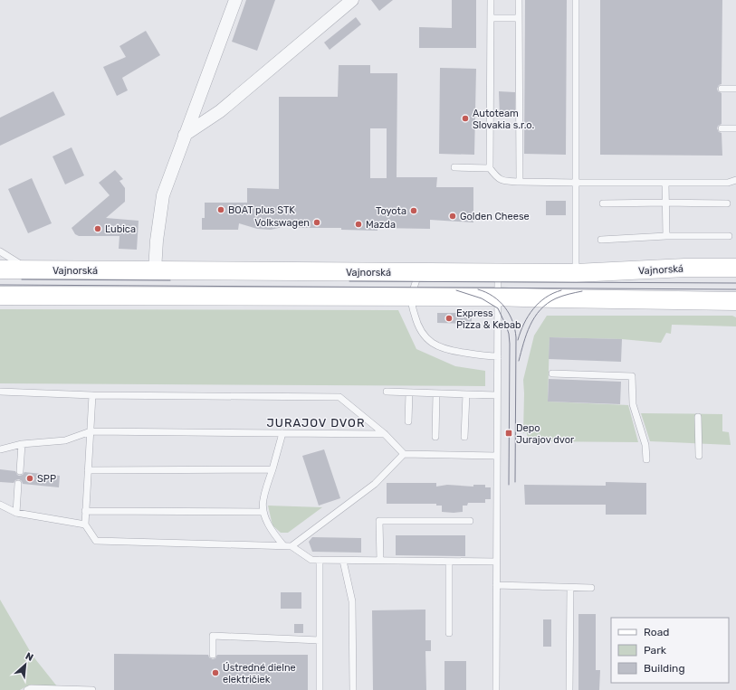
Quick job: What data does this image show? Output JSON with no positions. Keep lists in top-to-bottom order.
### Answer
{
  "streets": {
    "main road": ["Vajnorská"]
  },
  "districts": ["JURAJOV DVOR"],
  "places": {
    "other": [
      "Autoteam Slovakia s.r.o.",
      "BOAT plus STK",
      "Toyota",
      "Golden Cheese",
      "Volkswagen",
      "Mazda",
      "Ľubica",
      "Express Pizza & Kebab",
      "SPP",
      "Ústredné dielne električiek"
    ],
    "transit": ["Depo Jurajov dvor"]
  },
  "legend": ["Road", "Park", "Building"],
  "north": "top right"
}
